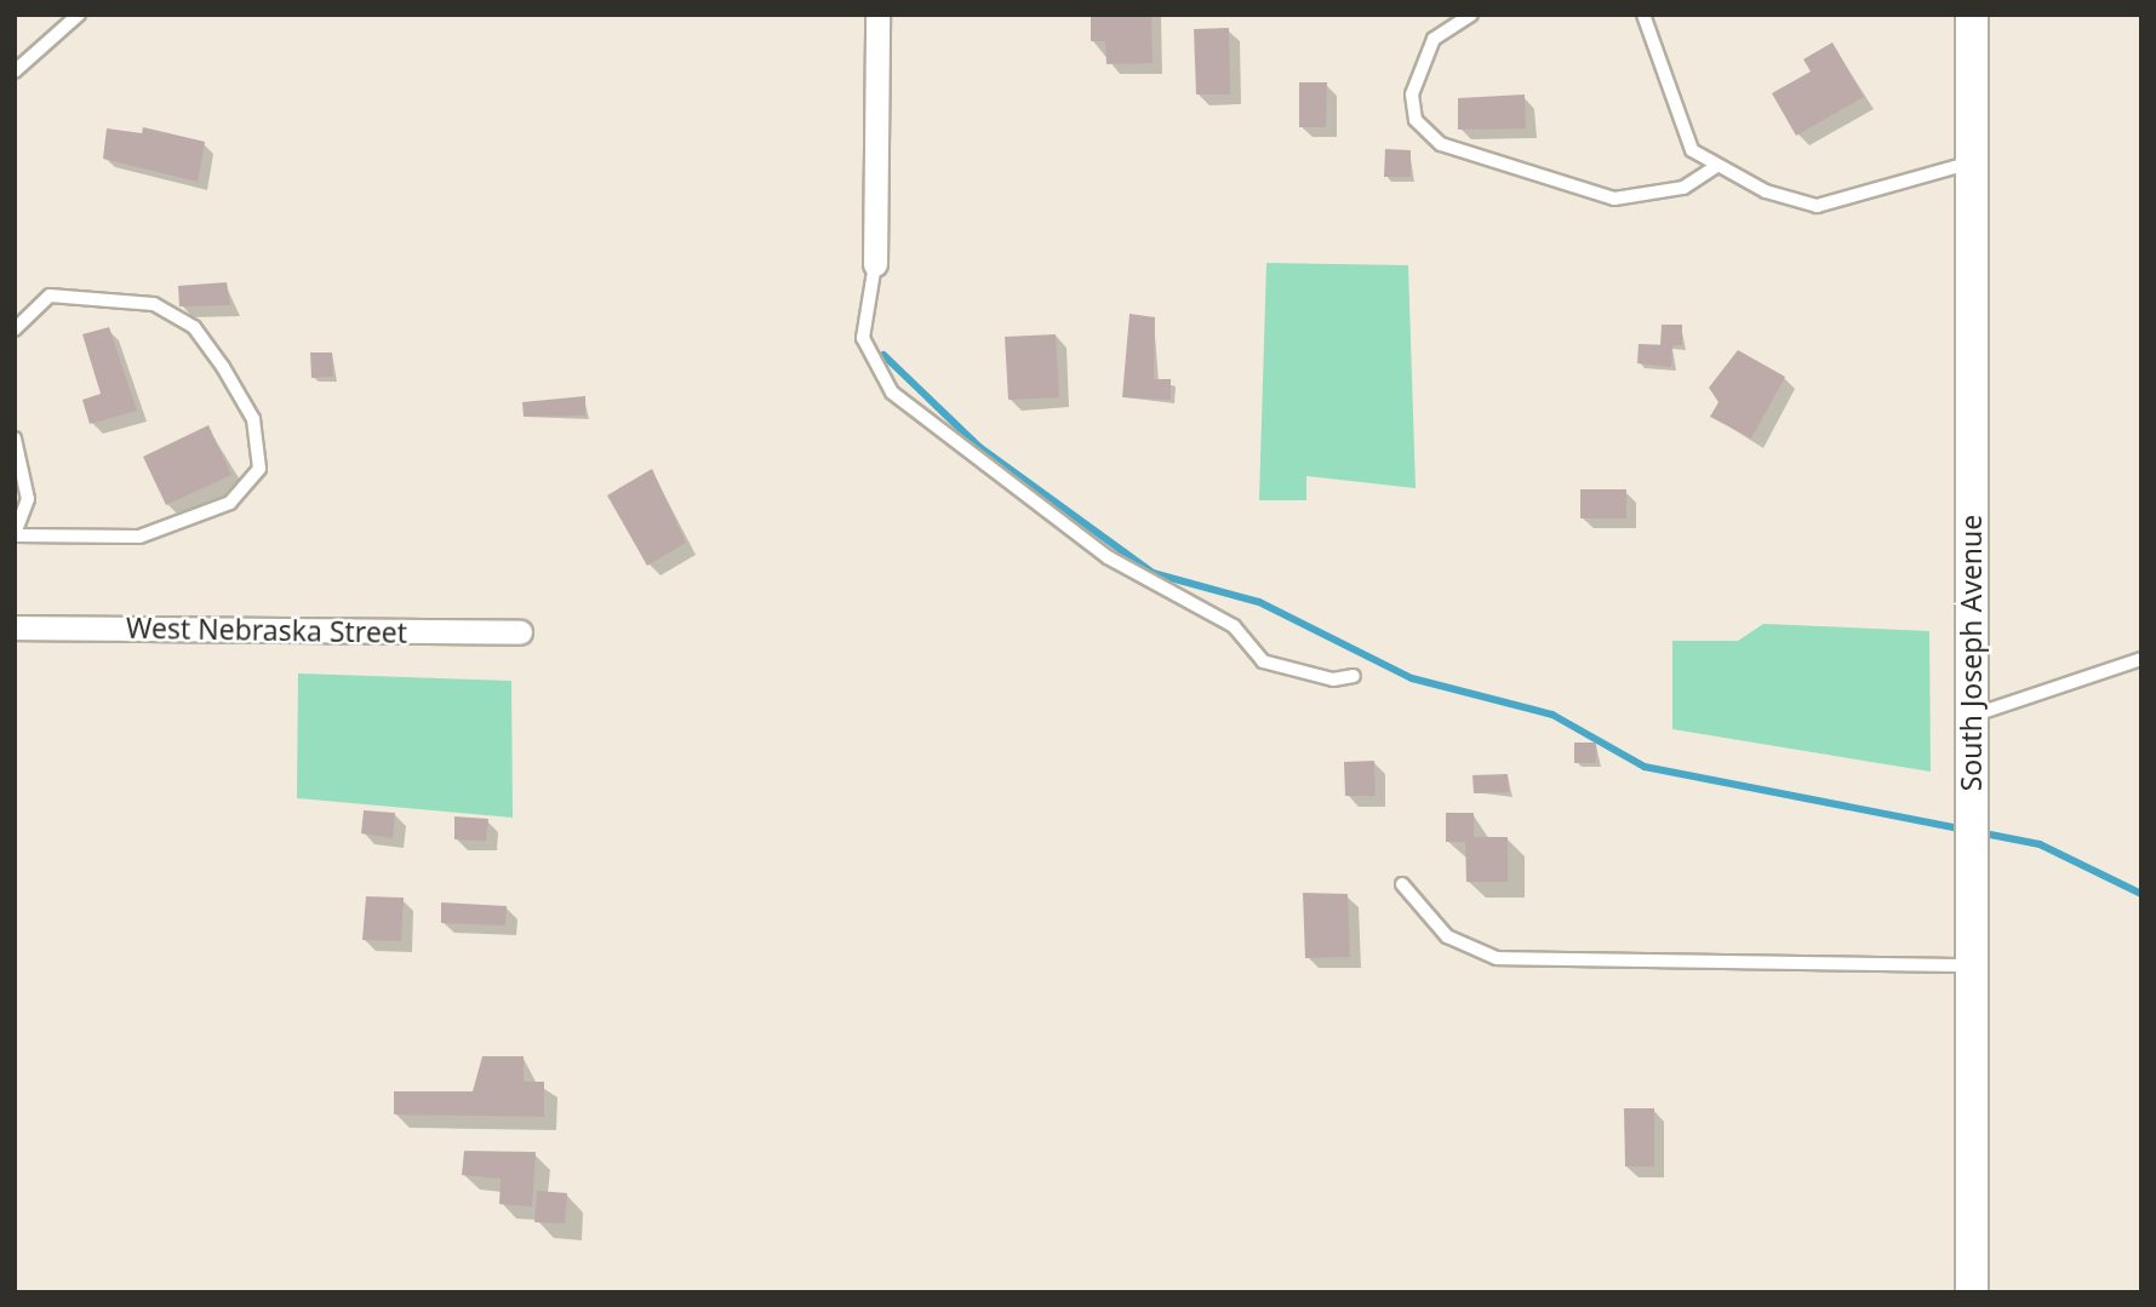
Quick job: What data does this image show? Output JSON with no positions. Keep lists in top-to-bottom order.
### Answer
{
  "streets": {
    "main road": ["South Joseph Avenue"],
    "street": ["West Nebraska Street"]
  }
}
